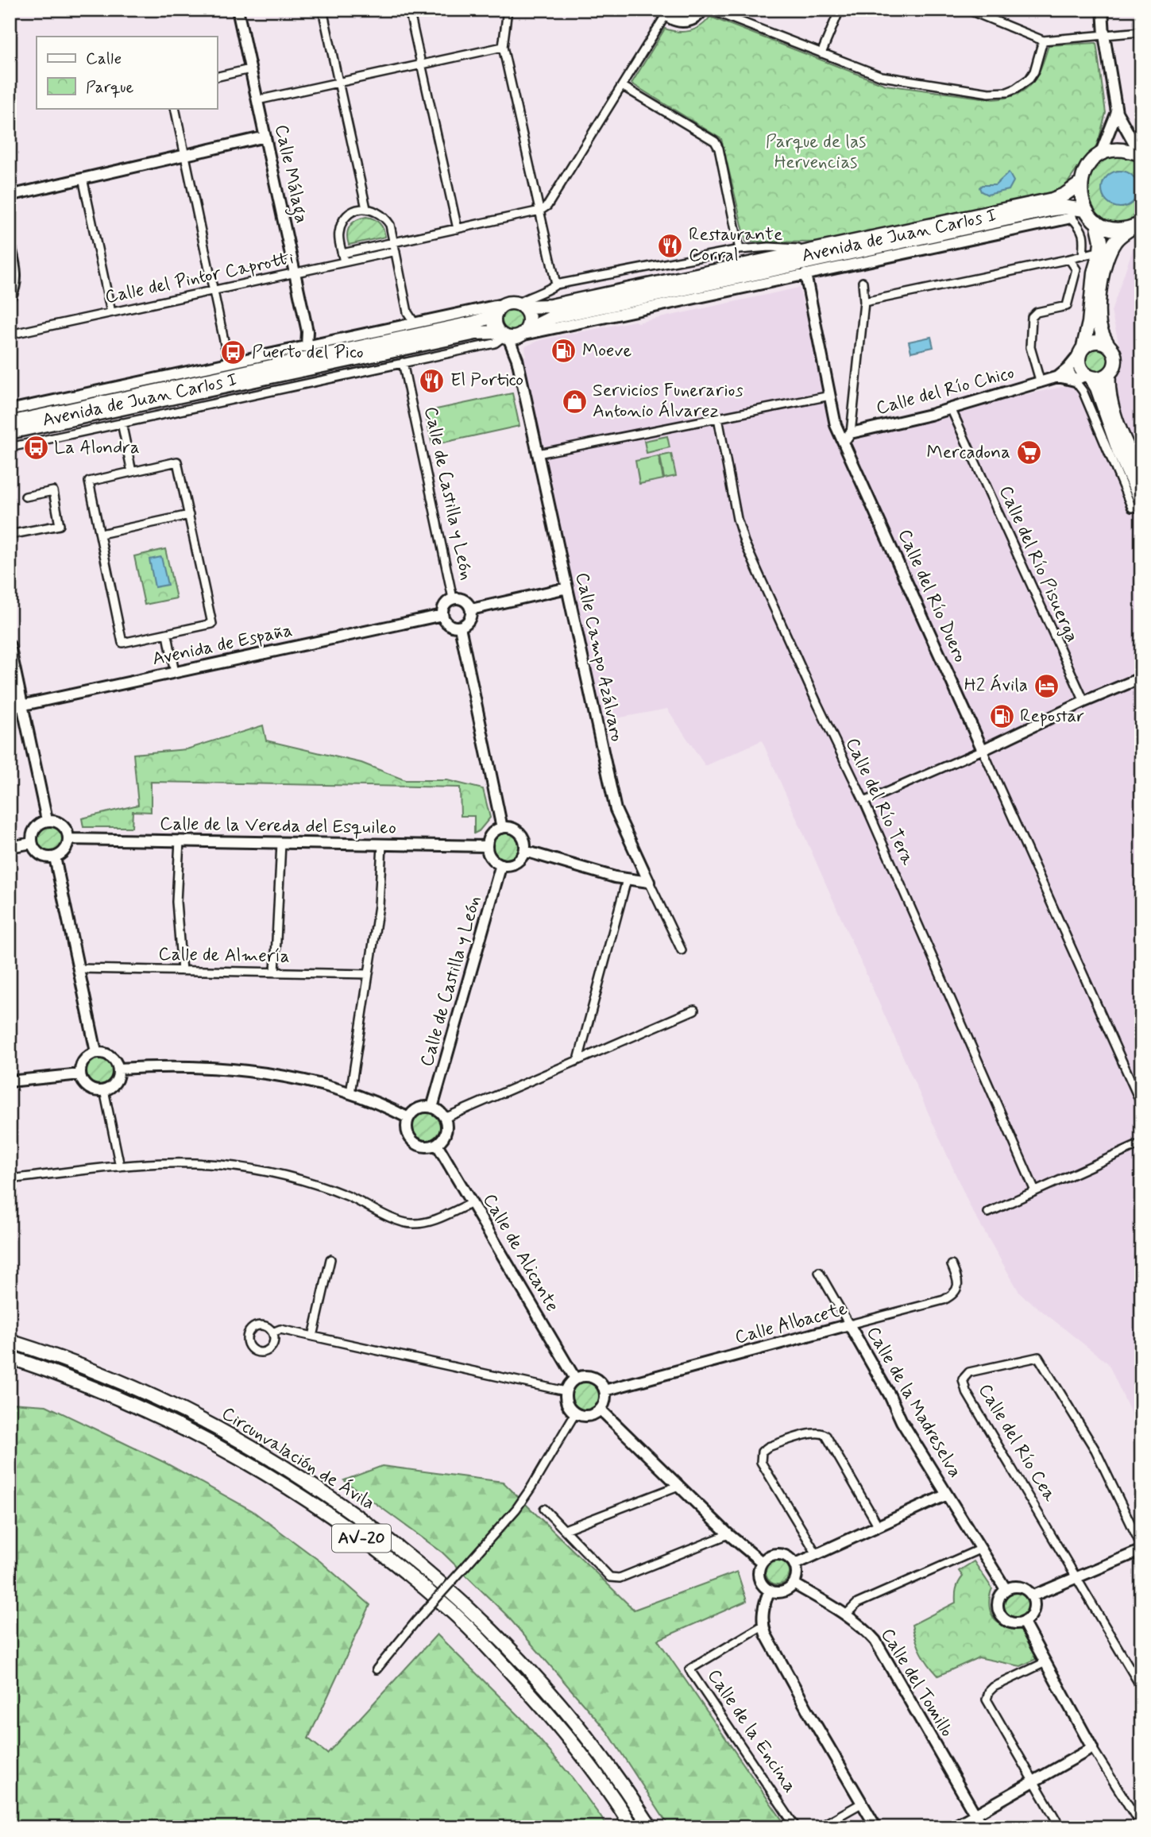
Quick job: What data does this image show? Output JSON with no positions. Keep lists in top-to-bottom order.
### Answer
{
  "streets": {
    "highway": ["Avenida de Juan Carlos I", "Circunvalación de Ávila", "AV-20"],
    "street": [
      "Calle Málaga",
      "Calle del Pintor Caprotti",
      "Calle del Río Chico",
      "Calle de Castilla y León",
      "Calle del Río Pisuerga",
      "Calle del Río Duero",
      "Avenida de España",
      "Calle Campo Azálvaro",
      "Calle del Río Tera",
      "Calle de la Vereda del Esquileo",
      "Calle de Almería",
      "Calle de Alicante",
      "Calle Albacete",
      "Calle de la Madreselva",
      "Calle del Río Cea",
      "Calle del Tomillo",
      "Calle de la Encina"
    ]
  },
  "crossings": [
    ["Calle Málaga", "Avenida de Juan Carlos I"],
    ["Calle Málaga", "Calle del Pintor Caprotti"],
    ["Avenida de Juan Carlos I", "Calle de Castilla y León"],
    ["Avenida de Juan Carlos I", "Calle del Río Duero"],
    ["Avenida de Juan Carlos I", "Calle Campo Azálvaro"],
    ["Calle del Río Chico", "Calle del Río Pisuerga"],
    ["Calle del Río Chico", "Calle del Río Duero"],
    ["Calle de Castilla y León", "Avenida de España"],
    ["Calle de Castilla y León", "Calle de la Vereda del Esquileo"],
    ["Calle de Castilla y León", "Calle de Alicante"],
    ["Calle de Alicante", "Calle Albacete"],
    ["Calle Albacete", "Calle de la Madreselva"],
    ["Calle de la Madreselva", "Calle del Río Cea"]
  ],
  "parks": ["Parque de las Hervencias"],
  "places": {
    "restaurant": ["Restaurante Corral", "El Portico"],
    "fuel station": ["Moeve", "Repostar"],
    "bus stop": ["Puerto del Pico", "La Alondra"],
    "shop": ["Servicios Funerarios Antonio Álvarez"],
    "supermarket": ["Mercadona"],
    "hotel": ["H2 Ávila"]
  },
  "legend": ["Calle", "Parque"]
}
